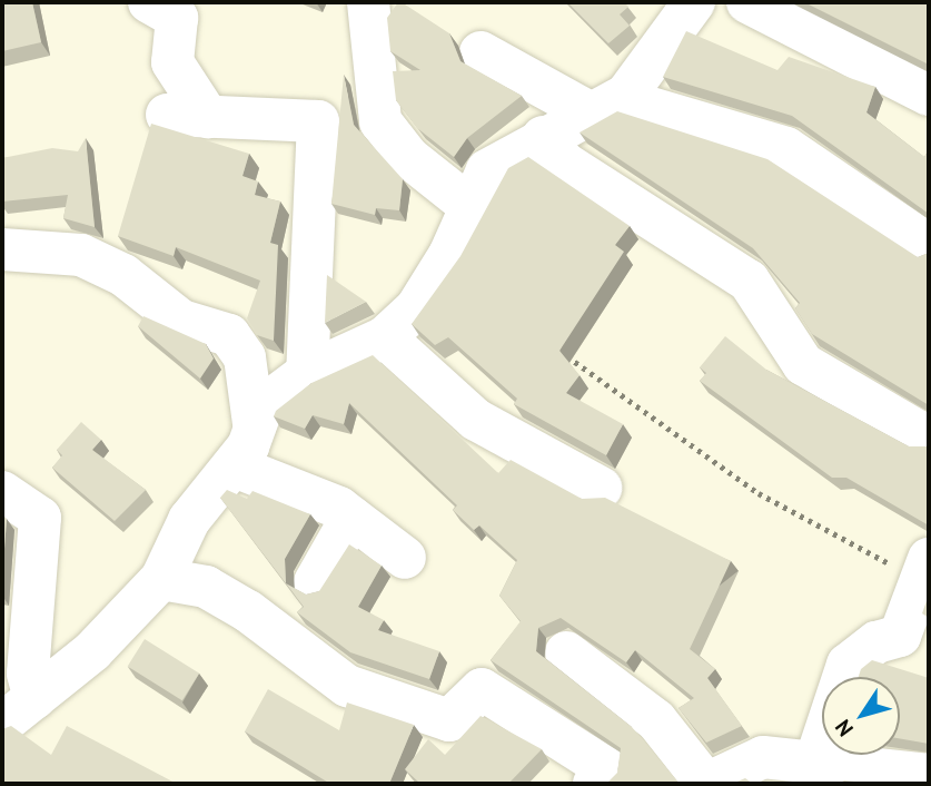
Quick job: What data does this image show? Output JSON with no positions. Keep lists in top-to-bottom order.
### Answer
{
  "north": "bottom left"
}
